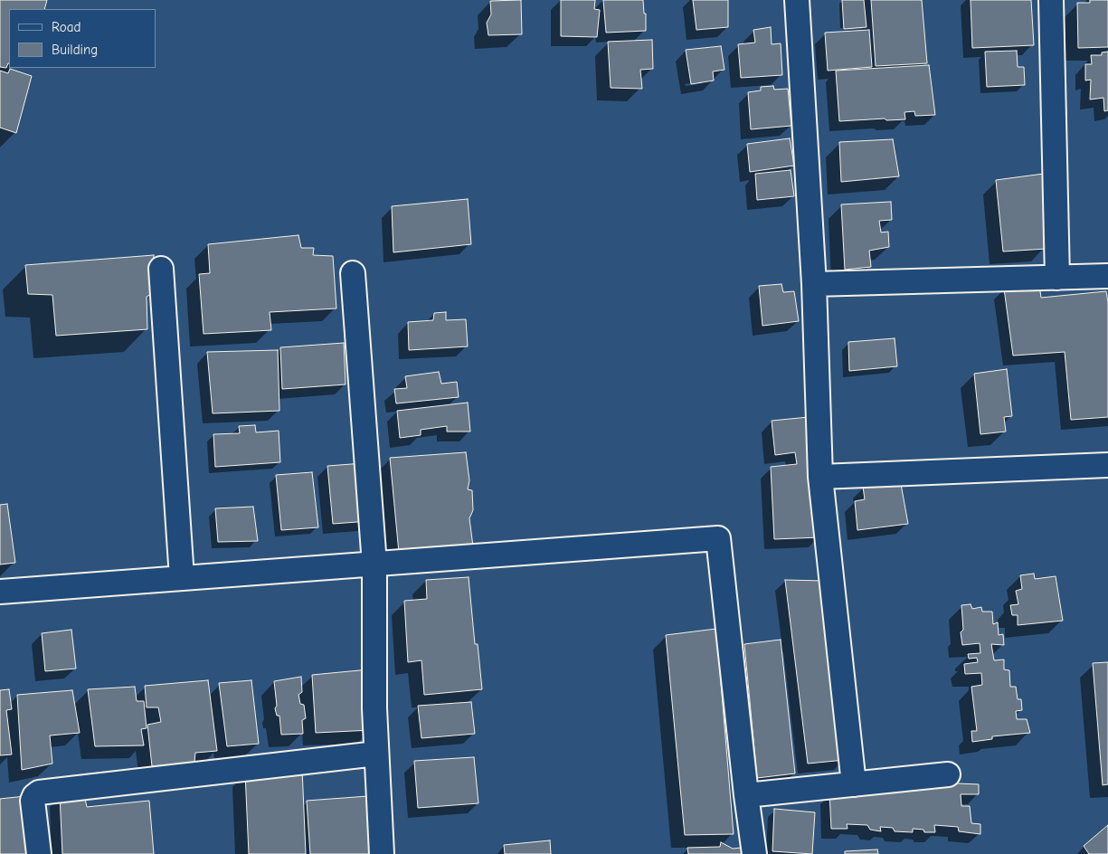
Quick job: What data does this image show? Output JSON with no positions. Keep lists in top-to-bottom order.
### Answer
{
  "legend": ["Road", "Building"]
}
